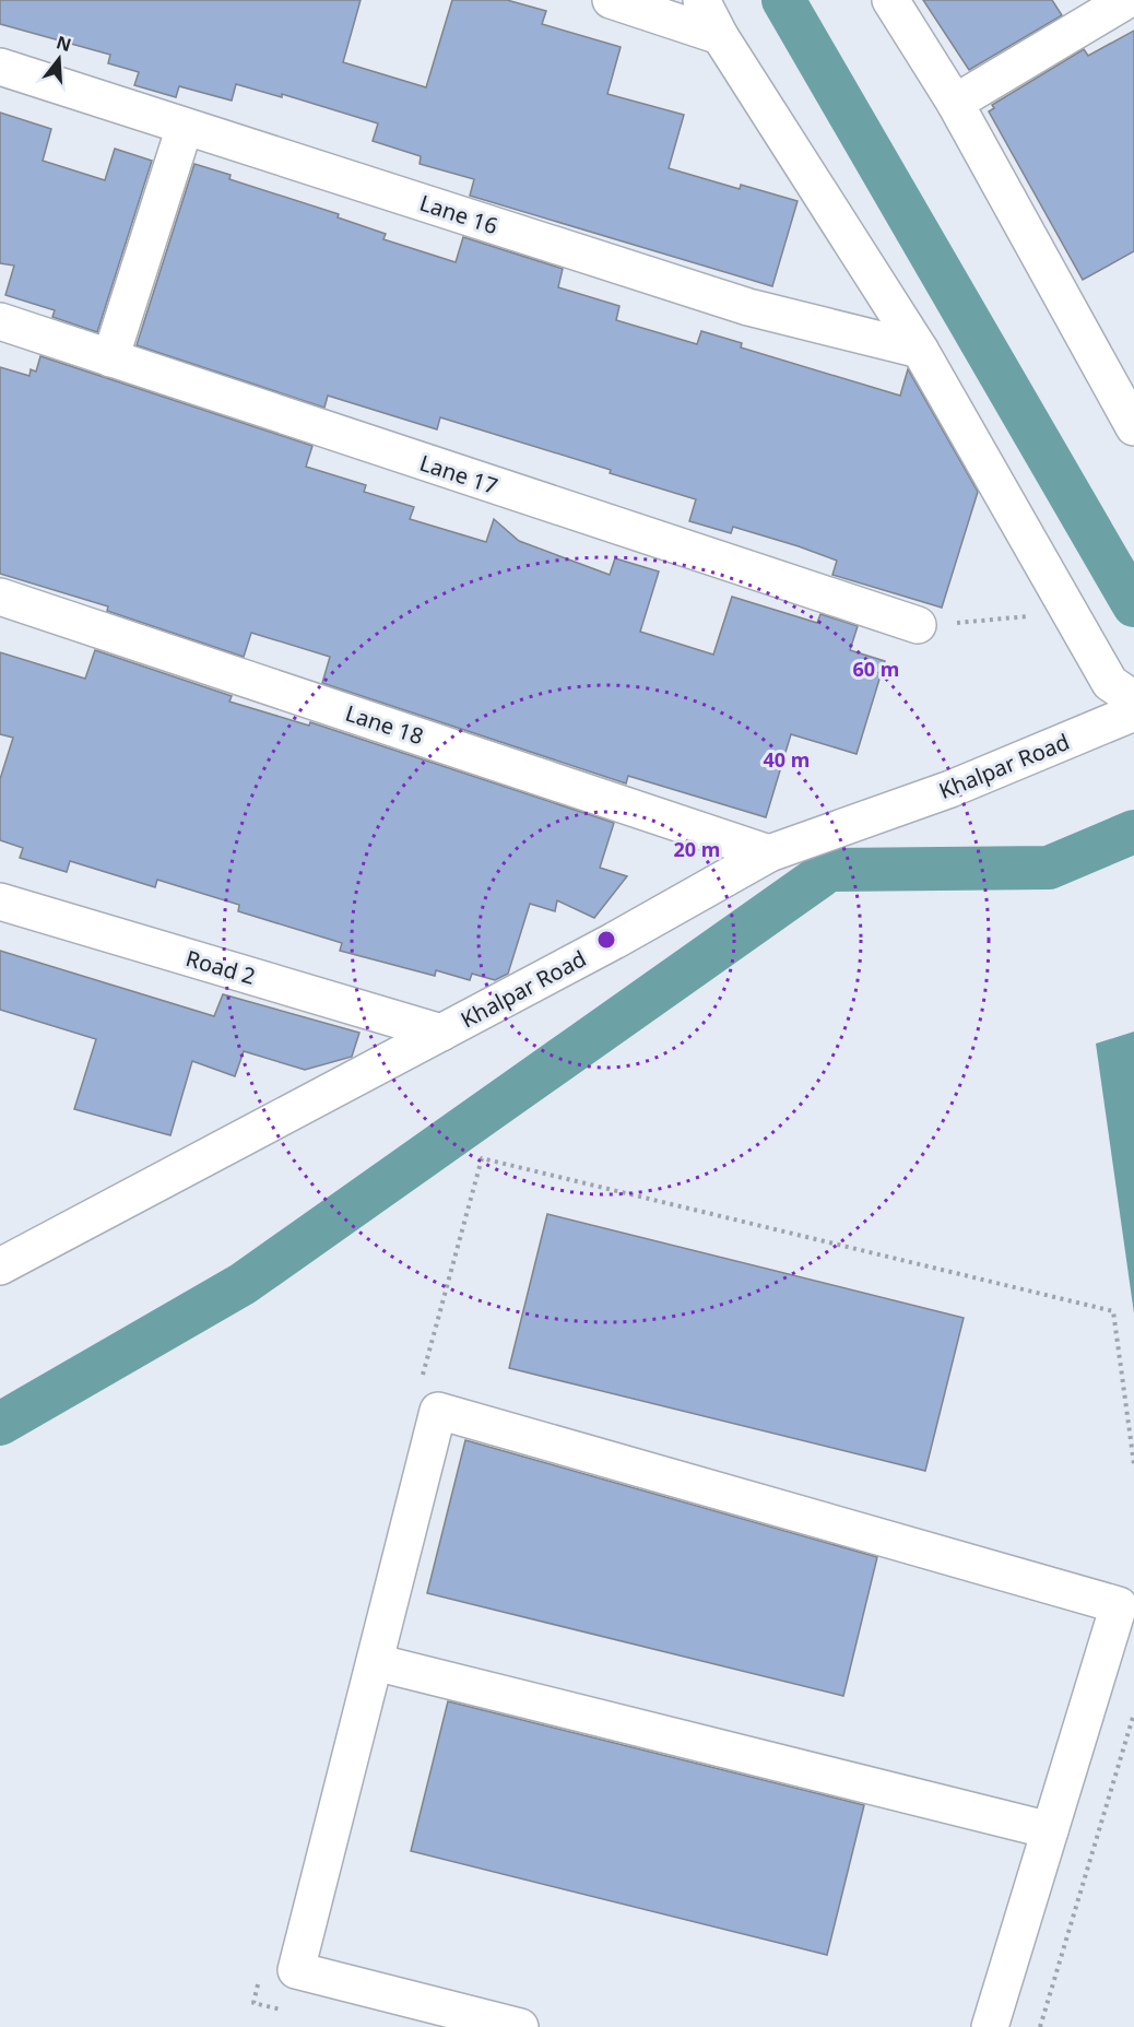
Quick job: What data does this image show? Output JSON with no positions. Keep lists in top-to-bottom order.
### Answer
{
  "streets": {
    "street": [
      "Lane 16",
      "Lane 17",
      "Lane 18",
      "Khalpar Road",
      "Road 2"
    ]
  },
  "crossings": [
    ["Lane 18", "Khalpar Road"],
    ["Khalpar Road", "Road 2"]
  ],
  "north": "top",
  "rings": ["60 m", "40 m", "20 m"]
}
